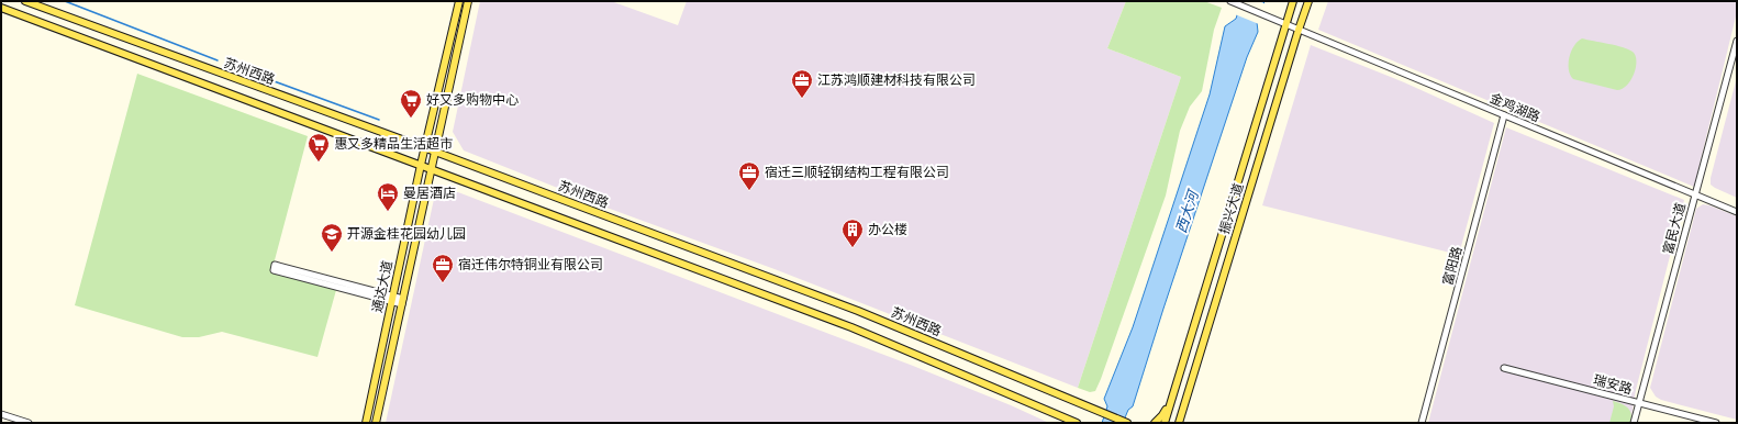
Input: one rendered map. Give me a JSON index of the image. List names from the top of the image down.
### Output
{
  "streets": {
    "main road": ["苏州西路", "振兴大道", "通达大道"],
    "street": [
      "金鸡湖路",
      "富民大道",
      "富阳路",
      "瑞安路"
    ]
  },
  "crossings": [
    ["苏州西路", "通达大道"],
    ["金鸡湖路", "振兴大道"],
    ["金鸡湖路", "富民大道"],
    ["金鸡湖路", "富阳路"],
    ["富民大道", "瑞安路"]
  ],
  "water": ["西大河"],
  "places": {
    "office": ["江苏鸿顺建材科技有限公司", "宿迁三顺轻钢结构工程有限公司", "宿迁伟尔特铜业有限公司"],
    "supermarket": ["好又多购物中心", "惠又多精品生活超市"],
    "hotel": ["曼居酒店"],
    "building": ["办公楼"],
    "school or university": ["开源金桂花园幼儿园"]
  }
}
